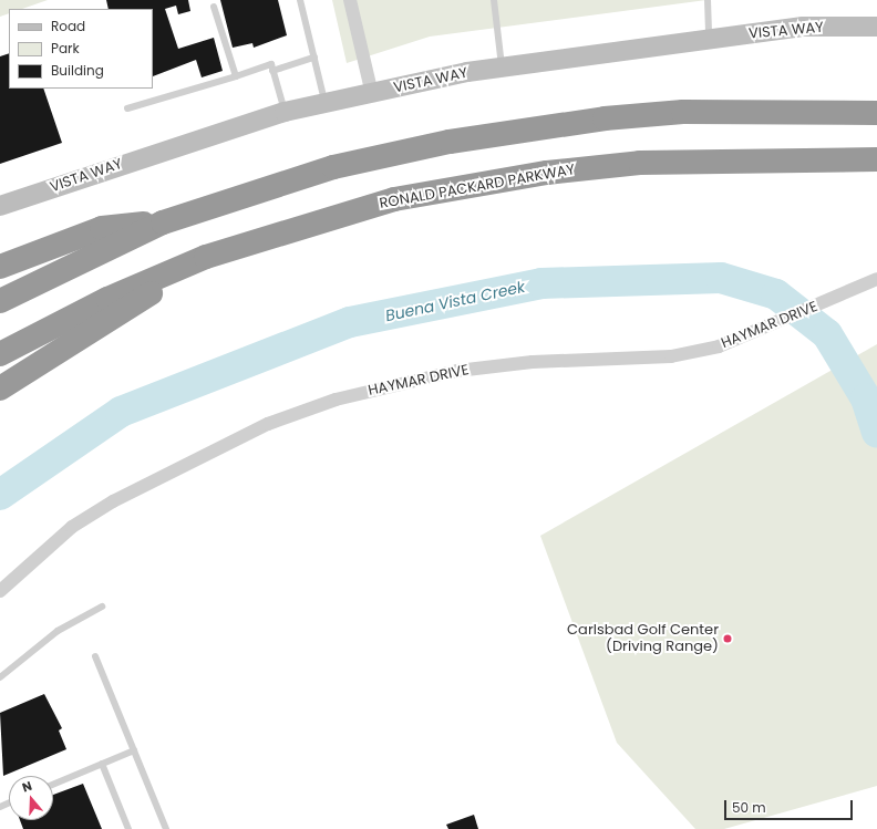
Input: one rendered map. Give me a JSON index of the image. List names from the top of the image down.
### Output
{
  "streets": {
    "highway": ["RONALD PACKARD PARKWAY"],
    "main road": ["VISTA WAY"],
    "street": ["HAYMAR DRIVE"]
  },
  "water": ["Buena Vista Creek"],
  "places": ["Carlsbad Golf Center (Driving Range)"],
  "legend": ["Road", "Park", "Building"],
  "scale_bar": "50 m",
  "north": "top"
}
